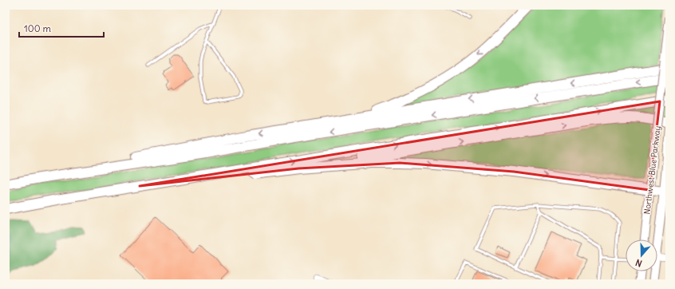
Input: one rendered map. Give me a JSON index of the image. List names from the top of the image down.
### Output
{
  "streets": {
    "street": ["Northwest Blue Parkway"]
  },
  "scale_bar": "100 m",
  "north": "bottom"
}
